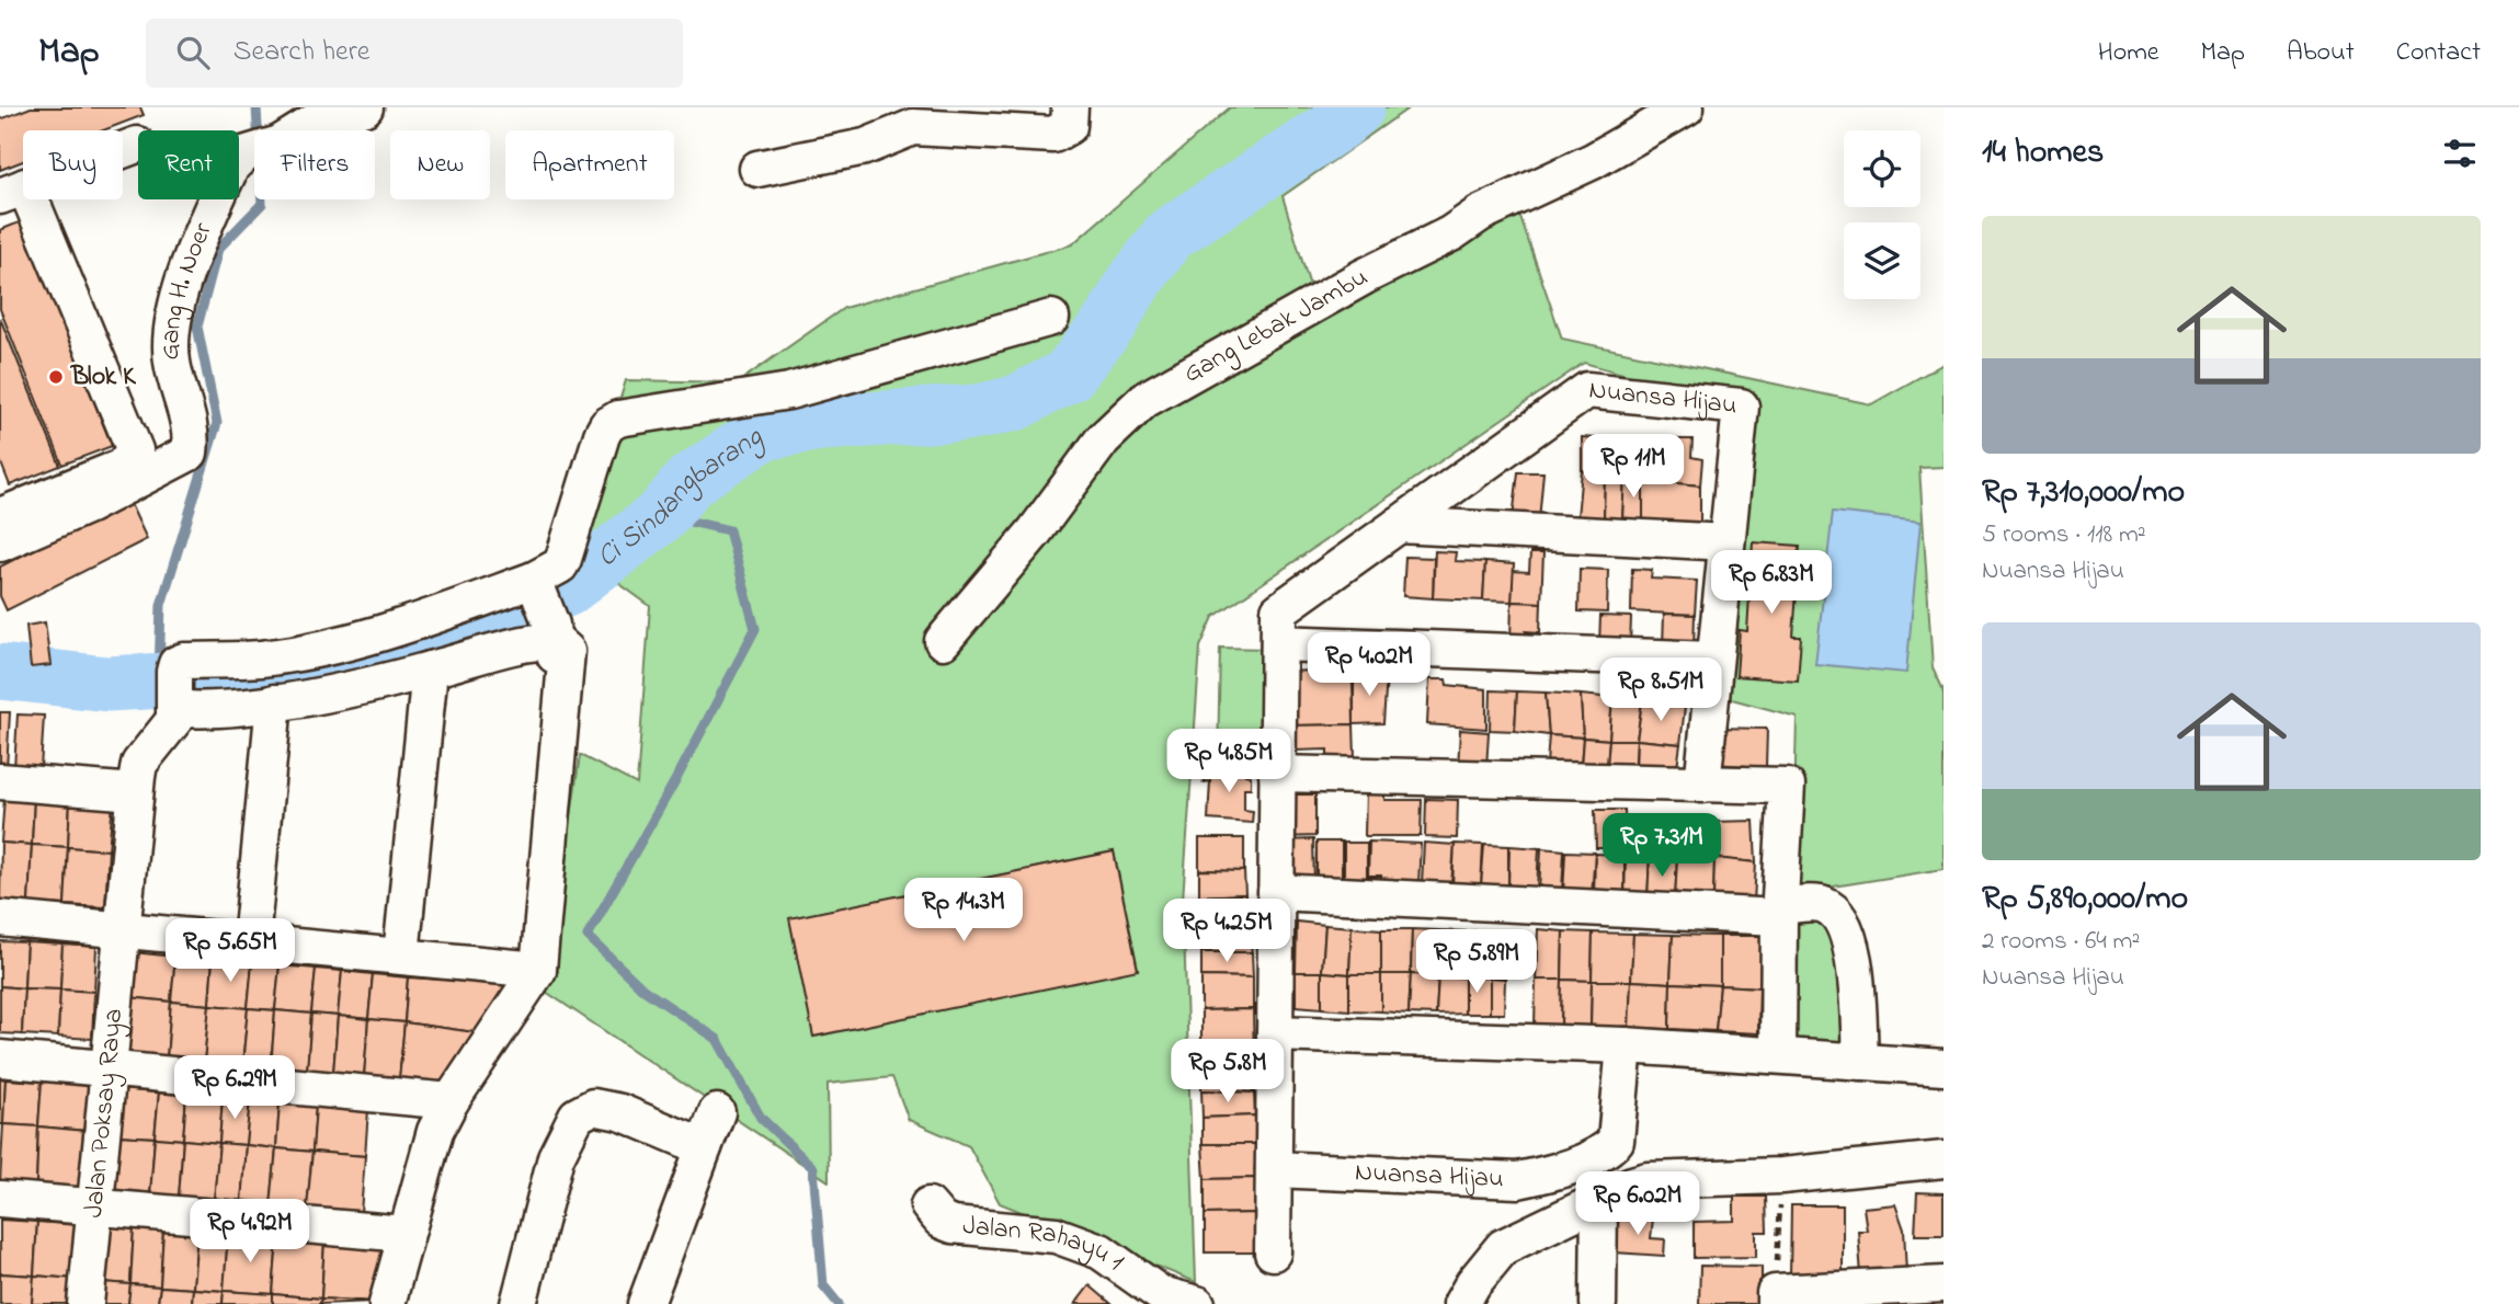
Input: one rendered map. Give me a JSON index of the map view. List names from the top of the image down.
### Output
{
  "streets": {
    "street": [
      "Gang H. Noer",
      "Gang Lebak Jambu",
      "Nuansa Hijau",
      "Jalan Poksay Raya",
      "Jalan Rahayu 1"
    ]
  },
  "water": ["Ci Sindangbarang"],
  "places": ["Blok K"],
  "page": {
    "header": "Map",
    "search": "Search here",
    "nav": [
      "Home",
      "Map",
      "About",
      "Contact"
    ],
    "heading": "14 homes",
    "chip": [
      "Buy",
      "Rent",
      "Filters",
      "New",
      "Apartment"
    ],
    "list": [
      {
        "name": "Rp 7,310,000/mo",
        "note": "5 rooms · 118 m² · Nuansa Hijau"
      },
      {
        "name": "Rp 5,890,000/mo",
        "note": "2 rooms · 64 m² · Nuansa Hijau"
      }
    ],
    "price": [
      "Rp 11M",
      "Rp 6.83M",
      "Rp 4.02M",
      "Rp 8.51M",
      "Rp 4.85M",
      "Rp 7.31M",
      "Rp 14.3M",
      "Rp 4.25M",
      "Rp 5.65M",
      "Rp 5.89M",
      "Rp 5.8M",
      "Rp 6.29M",
      "Rp 6.02M",
      "Rp 4.92M"
    ]
  }
}
